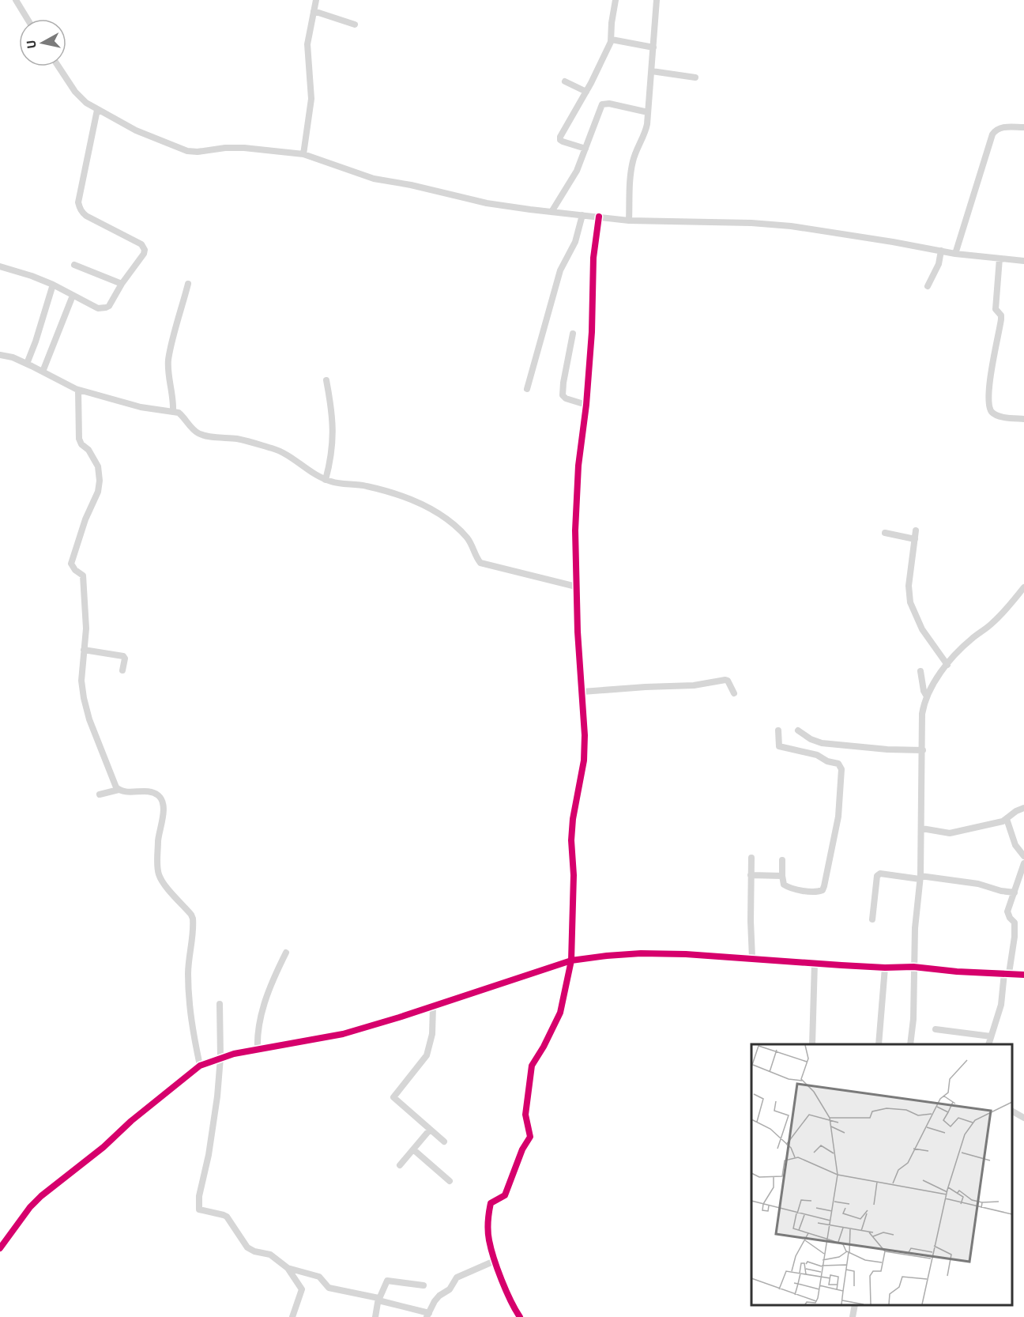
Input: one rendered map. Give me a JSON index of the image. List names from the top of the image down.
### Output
{
  "north": "left"
}
